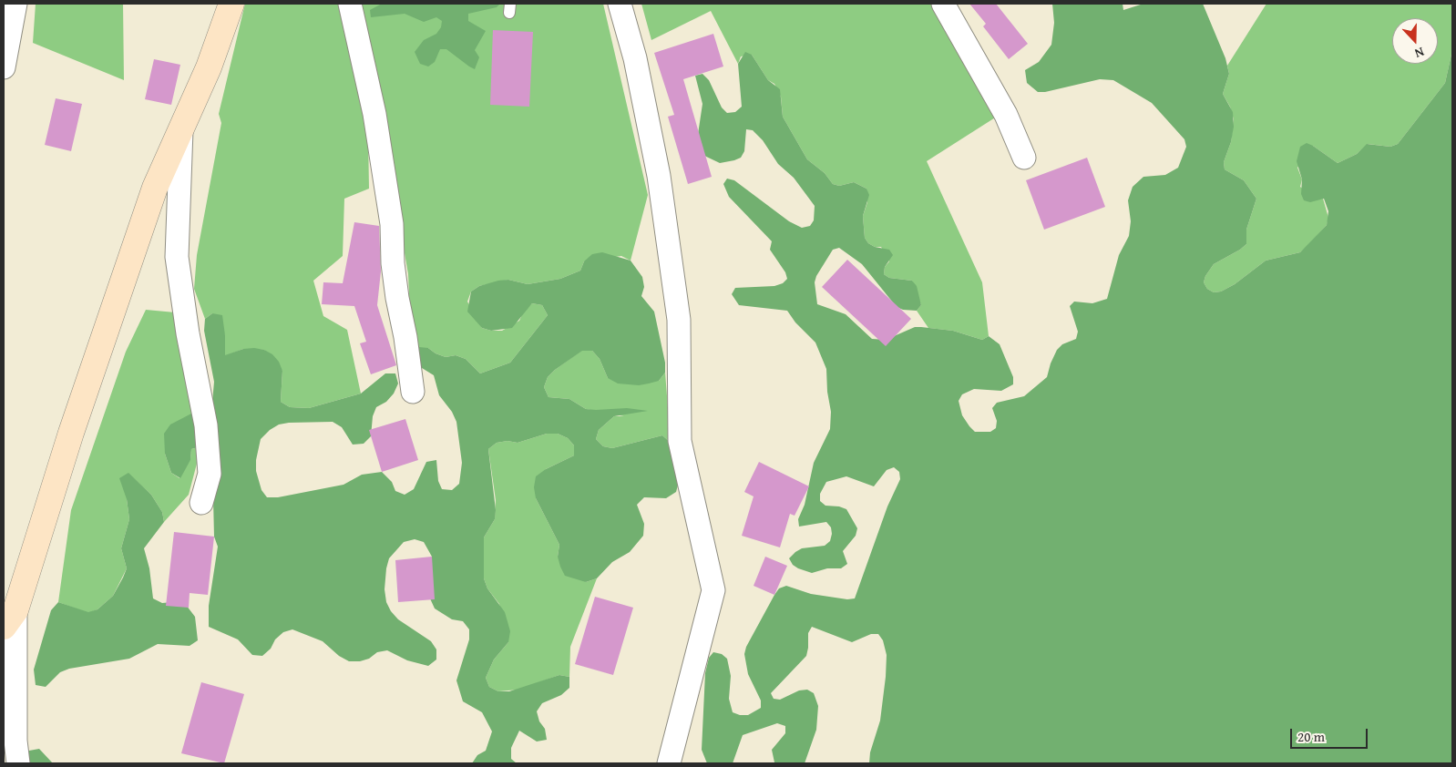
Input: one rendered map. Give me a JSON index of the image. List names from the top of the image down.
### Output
{
  "scale_bar": "20 m",
  "north": "bottom"
}
